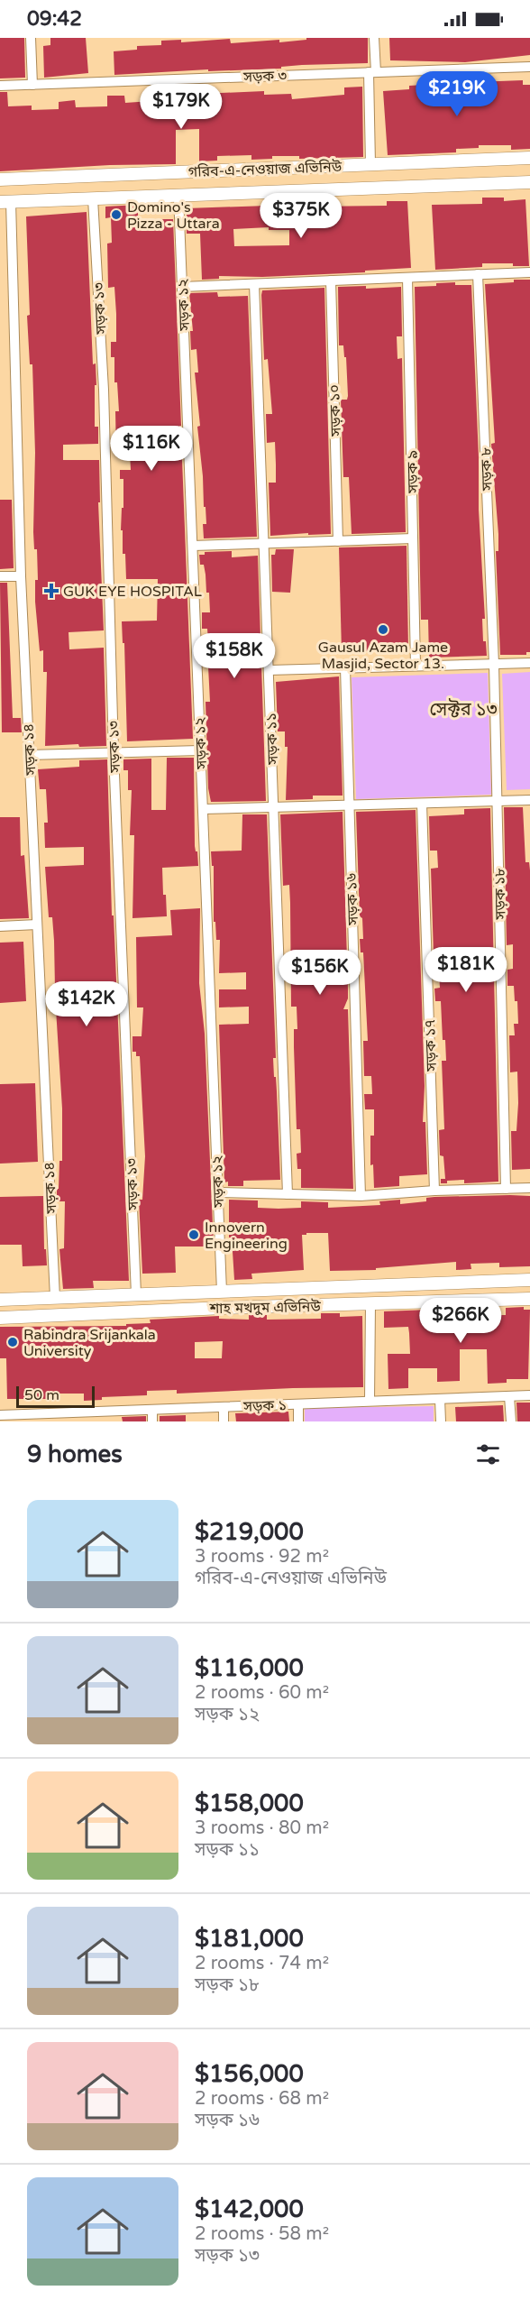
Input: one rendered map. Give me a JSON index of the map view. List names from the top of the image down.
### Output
{
  "streets": {
    "street": [
      "সড়ক ৩",
      "গরিব-এ-নেওয়াজ এভিনিউ",
      "সড়ক ১২",
      "সড়ক ১৩",
      "সড়ক ১০",
      "সড়ক ৮",
      "সড়ক ৯",
      "সড়ক ১১",
      "সড়ক ১৪",
      "সড়ক ১৮",
      "সড়ক ১৬",
      "সড়ক ১৭",
      "শাহ মখদুম এভিনিউ",
      "সড়ক ১"
    ]
  },
  "crossings": [
    ["গরিব-এ-নেওয়াজ এভিনিউ", "সড়ক ১২"],
    ["গরিব-এ-নেওয়াজ এভিনিউ", "সড়ক ১৩"],
    ["গরিব-এ-নেওয়াজ এভিনিউ", "সড়ক ১৪"],
    ["সড়ক ১২", "শাহ মখদুম এভিনিউ"],
    ["সড়ক ১৩", "শাহ মখদুম এভিনিউ"],
    ["সড়ক ৮", "সড়ক ১৮"],
    ["সড়ক ১৪", "শাহ মখদুম এভিনিউ"]
  ],
  "districts": ["সেক্টর ১৩"],
  "places": {
    "other": [
      "Domino's Pizza - Uttara",
      "Gausul Azam Jame Masjid, Sector 13.",
      "Innovern Engineering",
      "Rabindra Srijankala University"
    ],
    "health": ["GUK EYE HOSPITAL"]
  },
  "scale_bar": "50 m",
  "page": {
    "status": "09:42",
    "price": [
      "$219K",
      "$179K",
      "$375K",
      "$116K",
      "$158K",
      "$181K",
      "$156K",
      "$142K",
      "$266K"
    ],
    "scale": "50 m",
    "heading": "9 homes",
    "list": [
      {
        "name": "$219,000",
        "note": "3 rooms · 92 m² · গরিব-এ-নেওয়াজ এভিনিউ"
      },
      {
        "name": "$116,000",
        "note": "2 rooms · 60 m² · সড়ক ১২"
      },
      {
        "name": "$158,000",
        "note": "3 rooms · 80 m² · সড়ক ১১"
      },
      {
        "name": "$181,000",
        "note": "2 rooms · 74 m² · সড়ক ১৮"
      },
      {
        "name": "$156,000",
        "note": "2 rooms · 68 m² · সড়ক ১৬"
      },
      {
        "name": "$142,000",
        "note": "2 rooms · 58 m² · সড়ক ১৩"
      }
    ]
  }
}
